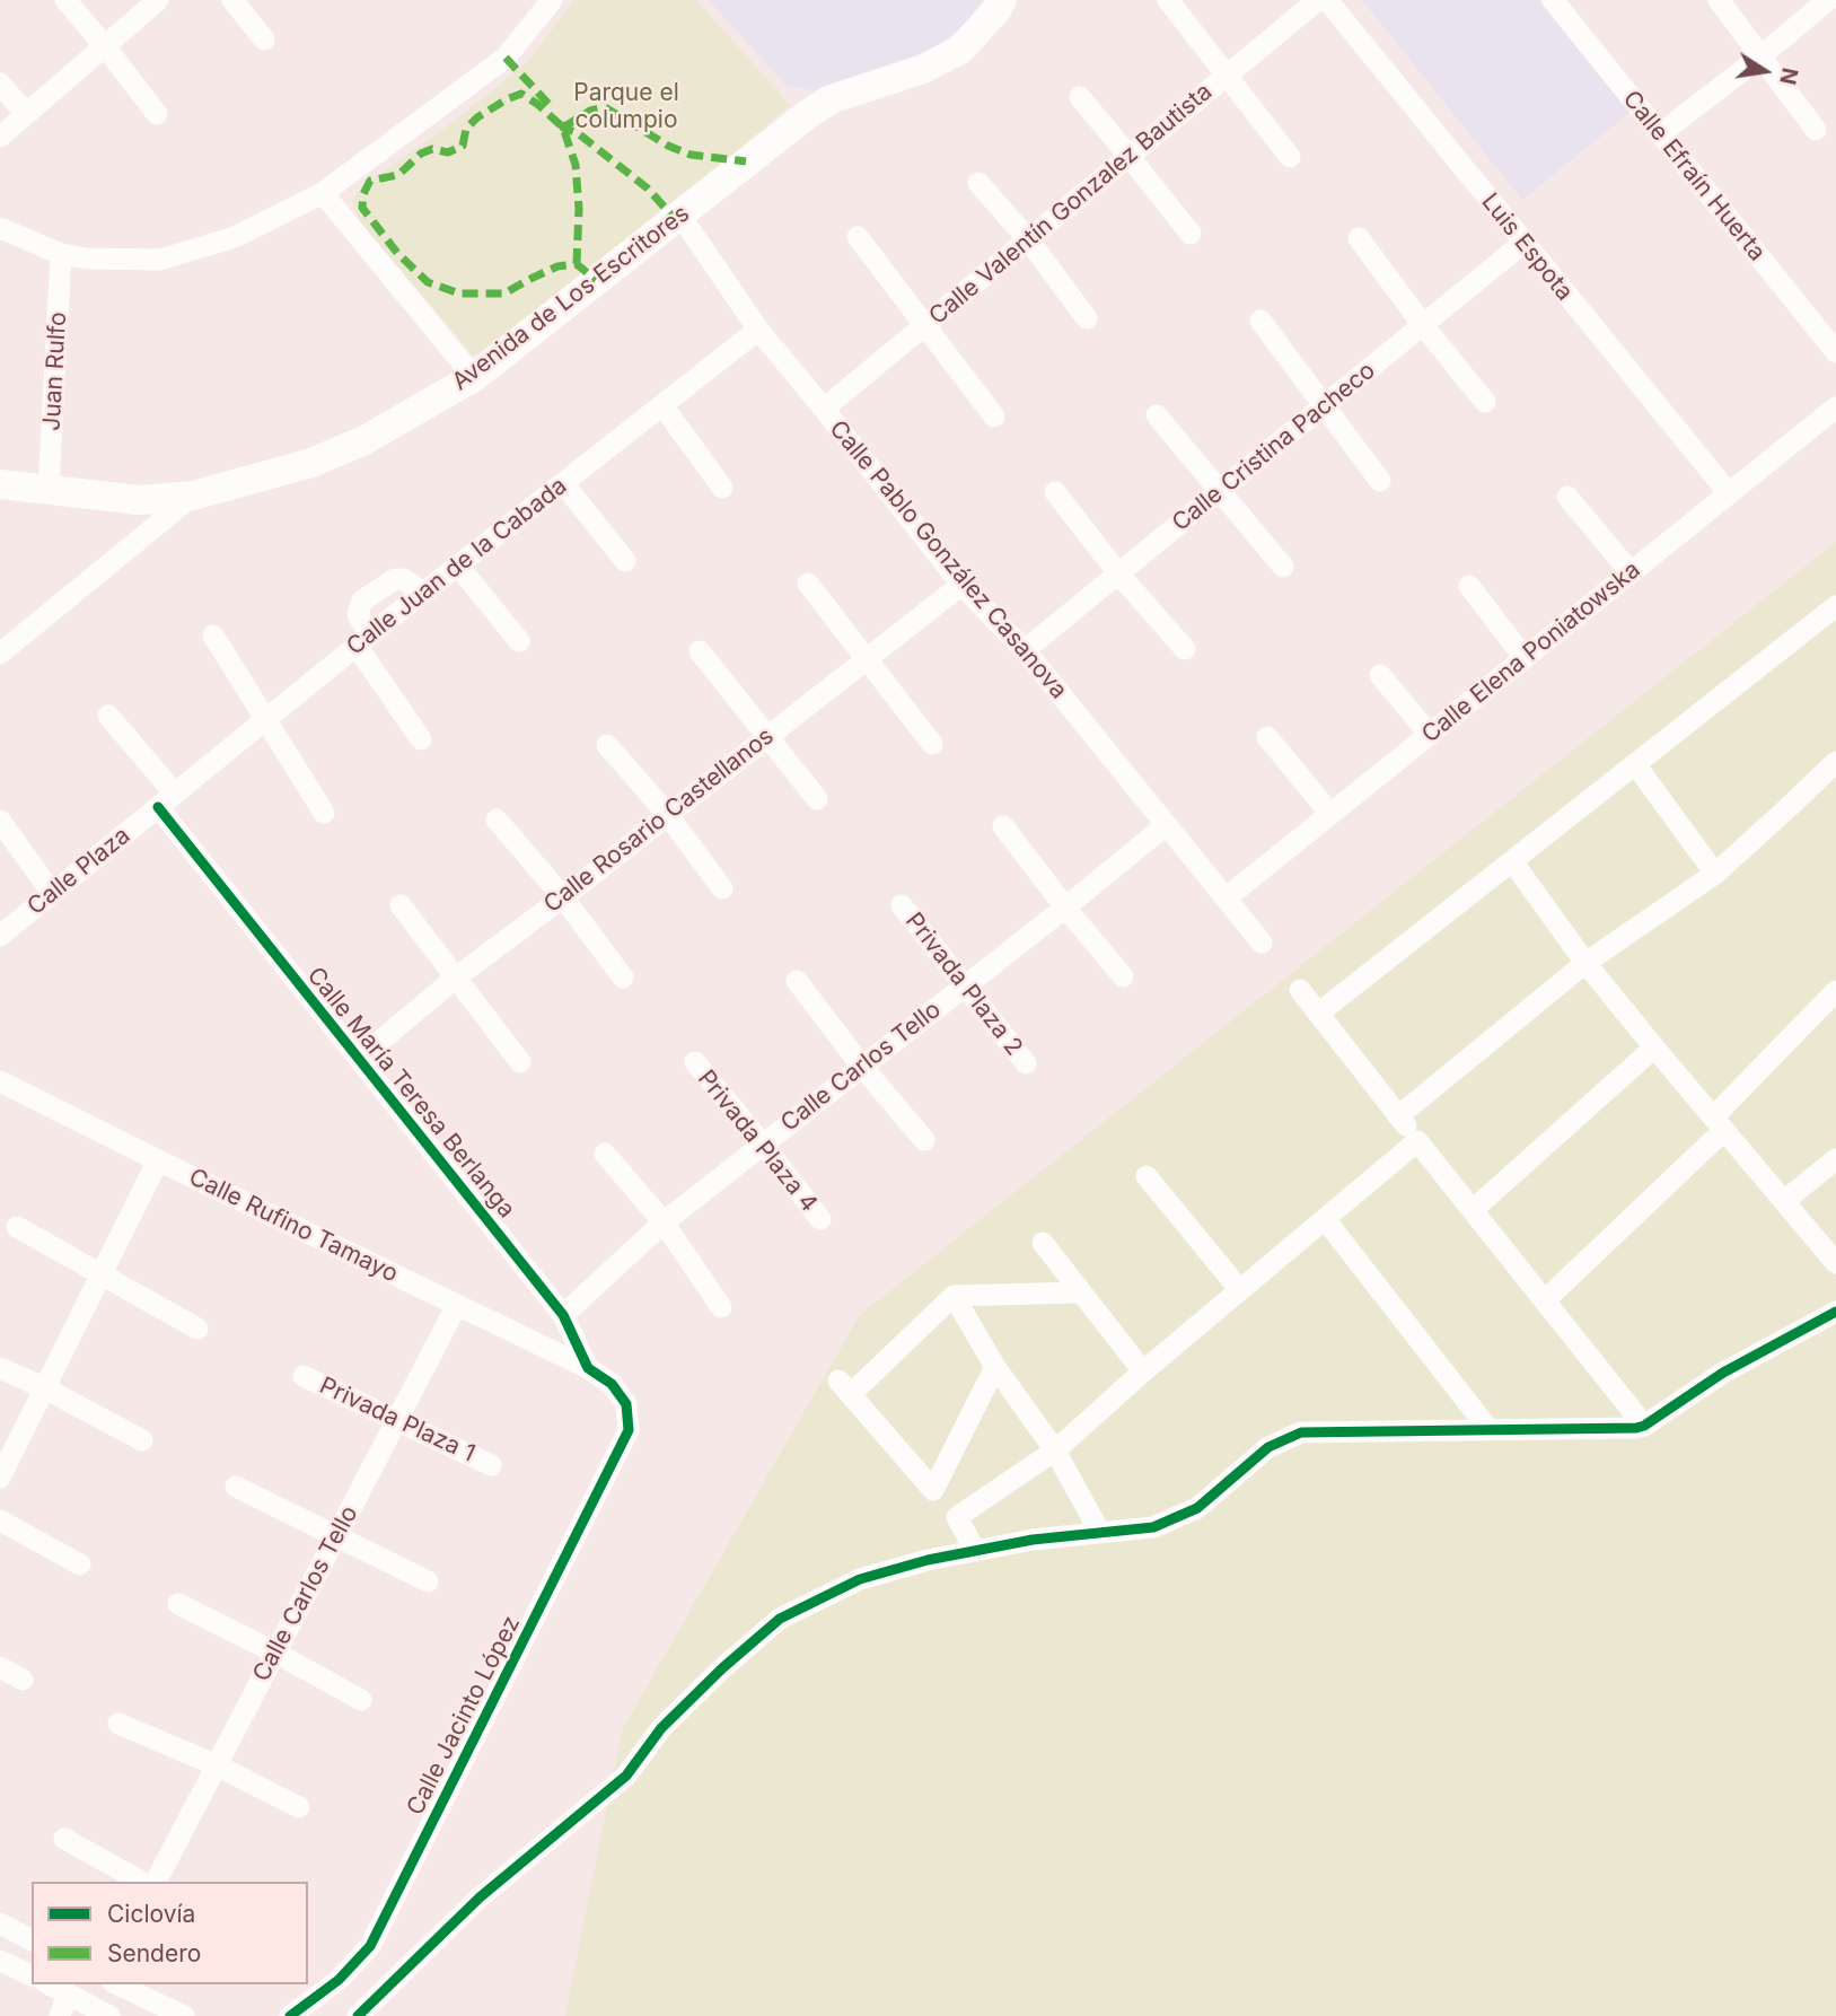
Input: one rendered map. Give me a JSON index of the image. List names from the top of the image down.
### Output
{
  "streets": {
    "main road": ["Avenida de Los Escritores"],
    "street": [
      "Calle Efraín Huerta",
      "Calle Valentín Gonzalez Bautista",
      "Luis Espota",
      "Juan Rulfo",
      "Calle Cristina Pacheco",
      "Calle Pablo González Casanova",
      "Calle Juan de la Cabada",
      "Calle Elena Poniatowska",
      "Calle Rosario Castellanos",
      "Calle Plaza",
      "Privada Plaza 2",
      "Calle Carlos Tello",
      "Calle María Teresa Berlanga",
      "Privada Plaza 4",
      "Calle Rufino Tamayo",
      "Privada Plaza 1",
      "Calle Jacinto López"
    ]
  },
  "crossings": [
    ["Calle Valentín Gonzalez Bautista", "Calle Pablo González Casanova"],
    ["Luis Espota", "Calle Cristina Pacheco"],
    ["Luis Espota", "Calle Elena Poniatowska"],
    ["Avenida de Los Escritores", "Juan Rulfo"],
    ["Avenida de Los Escritores", "Calle Pablo González Casanova"],
    ["Calle Cristina Pacheco", "Calle Pablo González Casanova"],
    ["Calle Pablo González Casanova", "Calle Juan de la Cabada"],
    ["Calle Pablo González Casanova", "Calle Elena Poniatowska"],
    ["Calle Pablo González Casanova", "Calle Rosario Castellanos"],
    ["Calle Pablo González Casanova", "Calle Carlos Tello"],
    ["Calle Juan de la Cabada", "Calle Plaza"],
    ["Calle Juan de la Cabada", "Calle María Teresa Berlanga"],
    ["Calle Rosario Castellanos", "Calle María Teresa Berlanga"],
    ["Calle Plaza", "Calle María Teresa Berlanga"],
    ["Privada Plaza 2", "Calle Carlos Tello"],
    ["Calle Carlos Tello", "Calle María Teresa Berlanga"],
    ["Calle Carlos Tello", "Privada Plaza 4"],
    ["Calle Carlos Tello", "Calle Rufino Tamayo"],
    ["Calle Carlos Tello", "Privada Plaza 1"],
    ["Calle María Teresa Berlanga", "Calle Rufino Tamayo"],
    ["Calle María Teresa Berlanga", "Calle Jacinto López"]
  ],
  "parks": ["Parque el columpio"],
  "legend": ["Ciclovía", "Sendero"],
  "north": "right"
}
